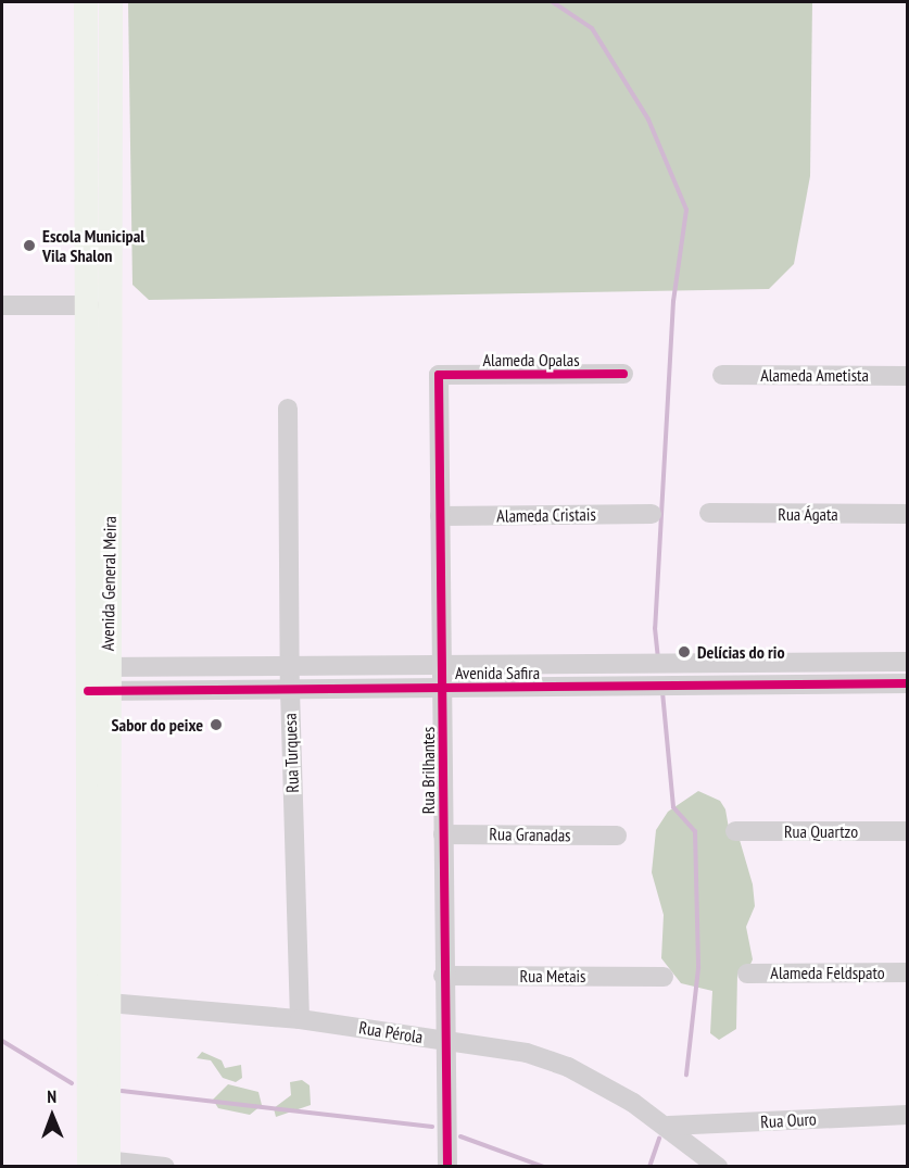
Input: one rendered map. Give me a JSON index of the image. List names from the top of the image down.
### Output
{
  "streets": {
    "main road": ["Avenida General Meira"],
    "street": [
      "Alameda Opalas",
      "Alameda Ametista",
      "Rua Ágata",
      "Alameda Cristais",
      "Avenida Safira",
      "Rua Turquesa",
      "Rua Brilhantes",
      "Rua Quartzo",
      "Rua Granadas",
      "Alameda Feldspato",
      "Rua Metais",
      "Rua Pérola",
      "Rua Ouro"
    ]
  },
  "crossings": [
    ["Alameda Opalas", "Rua Brilhantes"],
    ["Alameda Cristais", "Rua Brilhantes"],
    ["Avenida General Meira", "Avenida Safira"],
    ["Avenida General Meira", "Rua Pérola"],
    ["Avenida Safira", "Rua Turquesa"],
    ["Avenida Safira", "Rua Brilhantes"],
    ["Rua Turquesa", "Rua Pérola"],
    ["Rua Brilhantes", "Rua Granadas"],
    ["Rua Brilhantes", "Rua Metais"],
    ["Rua Brilhantes", "Rua Pérola"],
    ["Rua Pérola", "Rua Ouro"]
  ],
  "places": ["Escola Municipal Vila Shalon", "Delícias do rio", "Sabor do peixe"],
  "north": "top"
}
